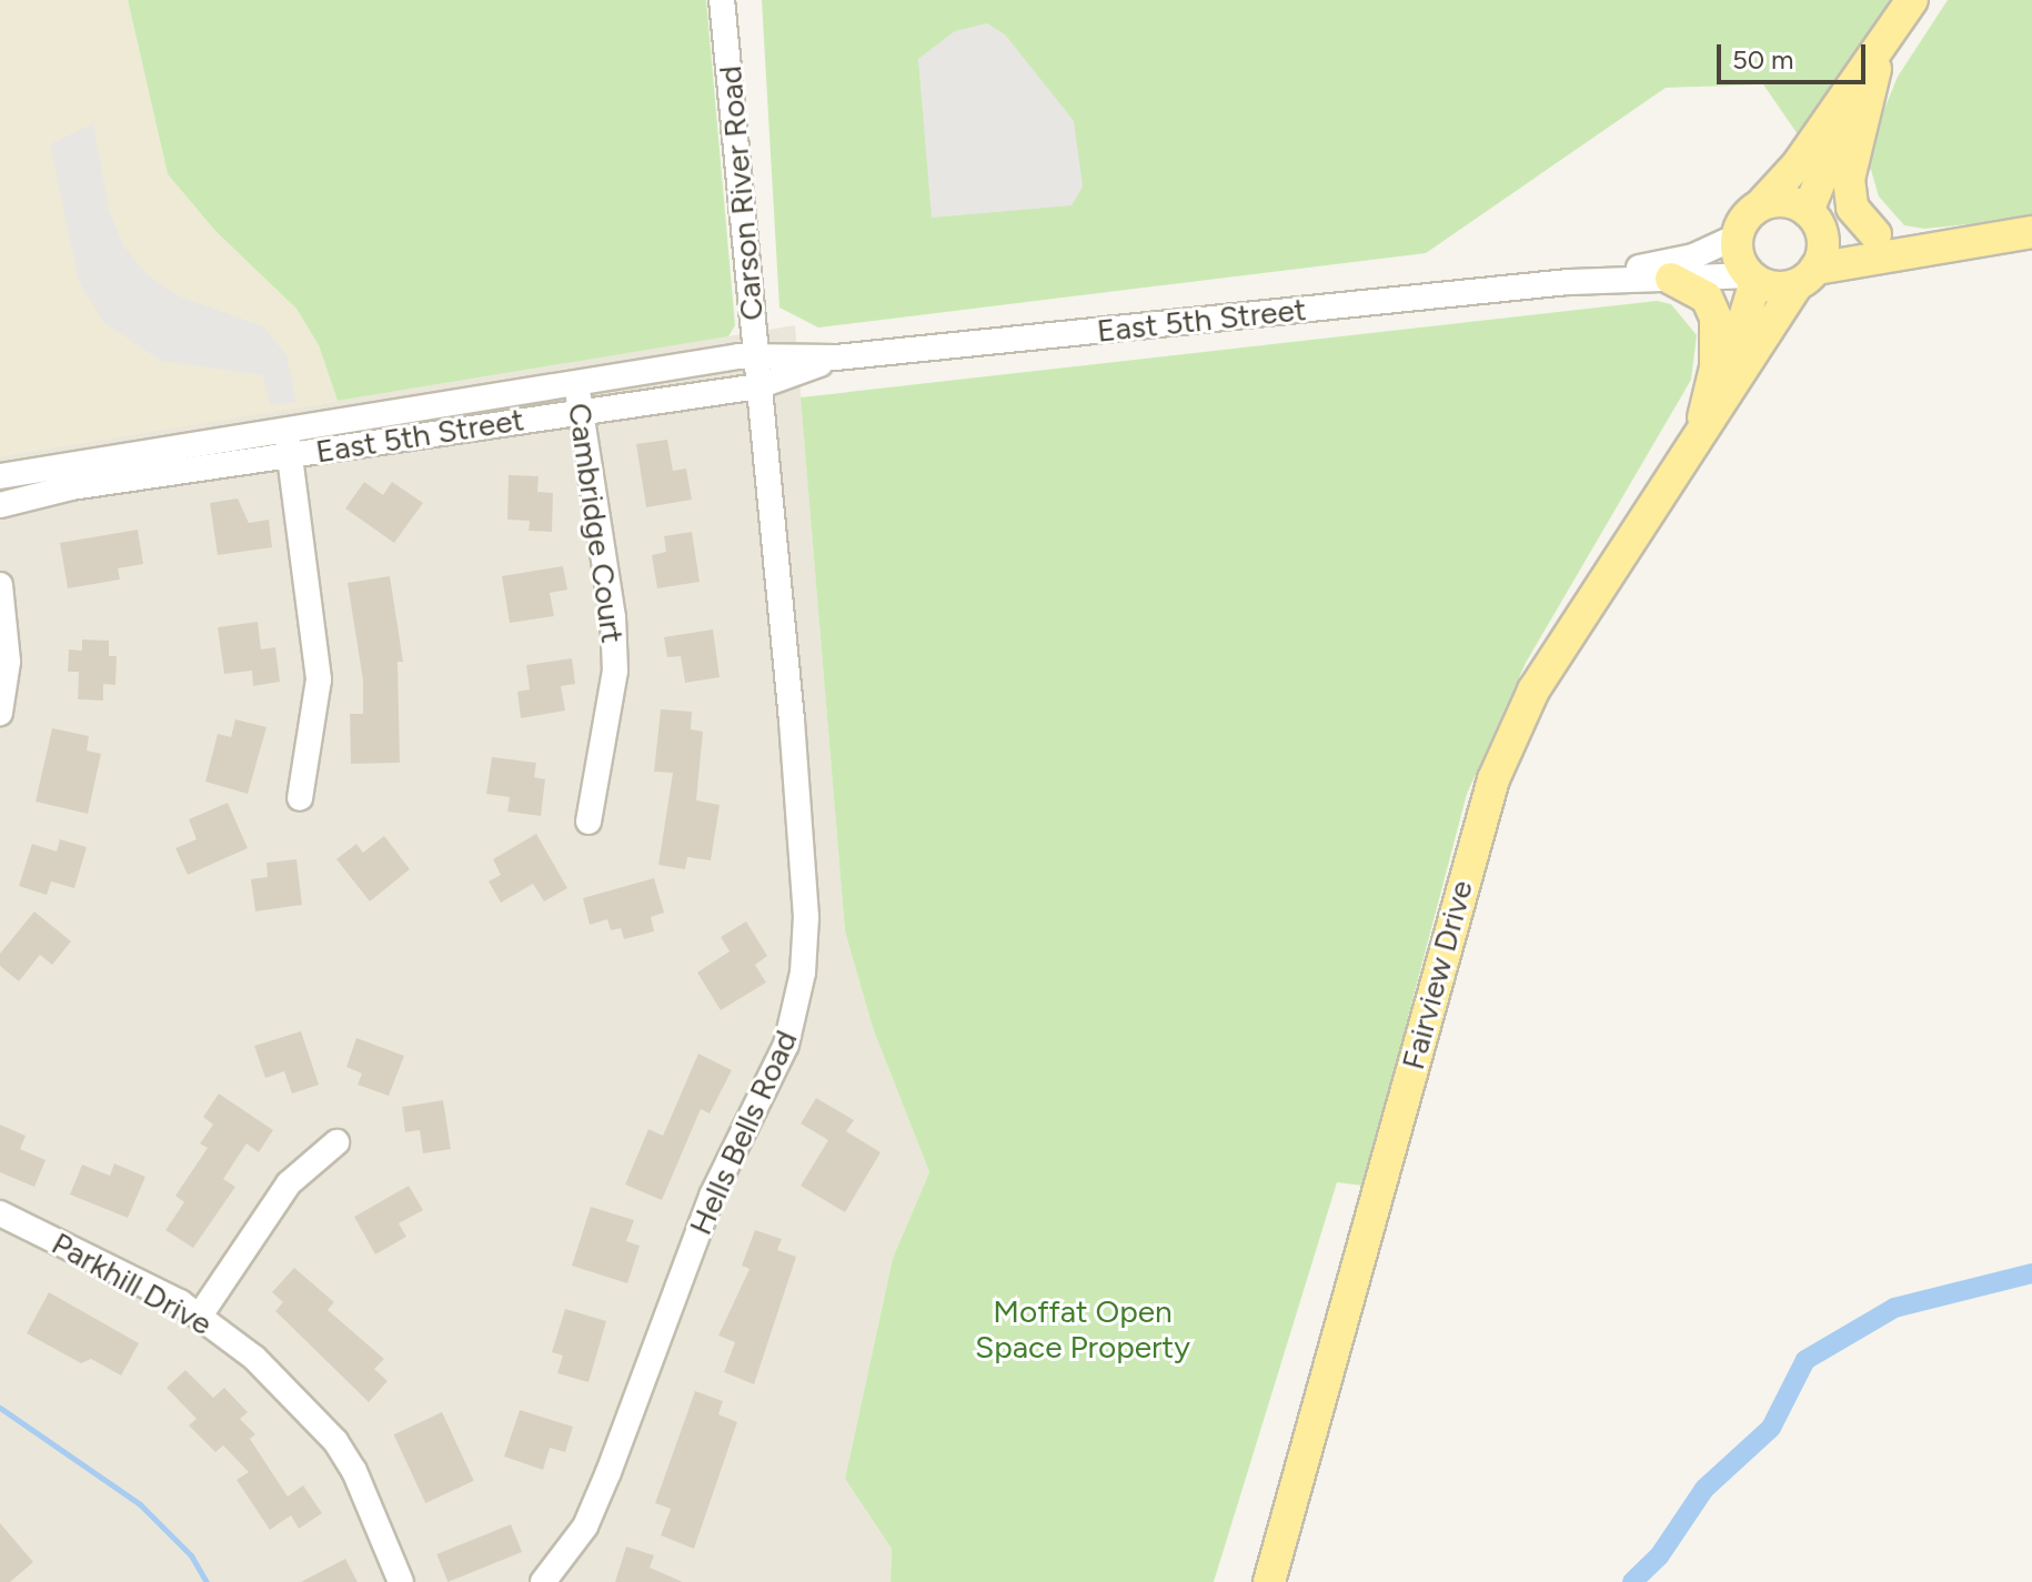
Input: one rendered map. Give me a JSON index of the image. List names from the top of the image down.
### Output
{
  "streets": {
    "main road": ["Fairview Drive"],
    "street": [
      "Carson River Road",
      "East 5th Street",
      "Cambridge Court",
      "Hells Bells Road",
      "Parkhill Drive"
    ]
  },
  "crossings": [
    ["Carson River Road", "East 5th Street"],
    ["Carson River Road", "Hells Bells Road"],
    ["East 5th Street", "Cambridge Court"],
    ["East 5th Street", "Fairview Drive"],
    ["East 5th Street", "Hells Bells Road"]
  ],
  "parks": ["Moffat Open Space Property"],
  "scale_bar": "50 m"
}
